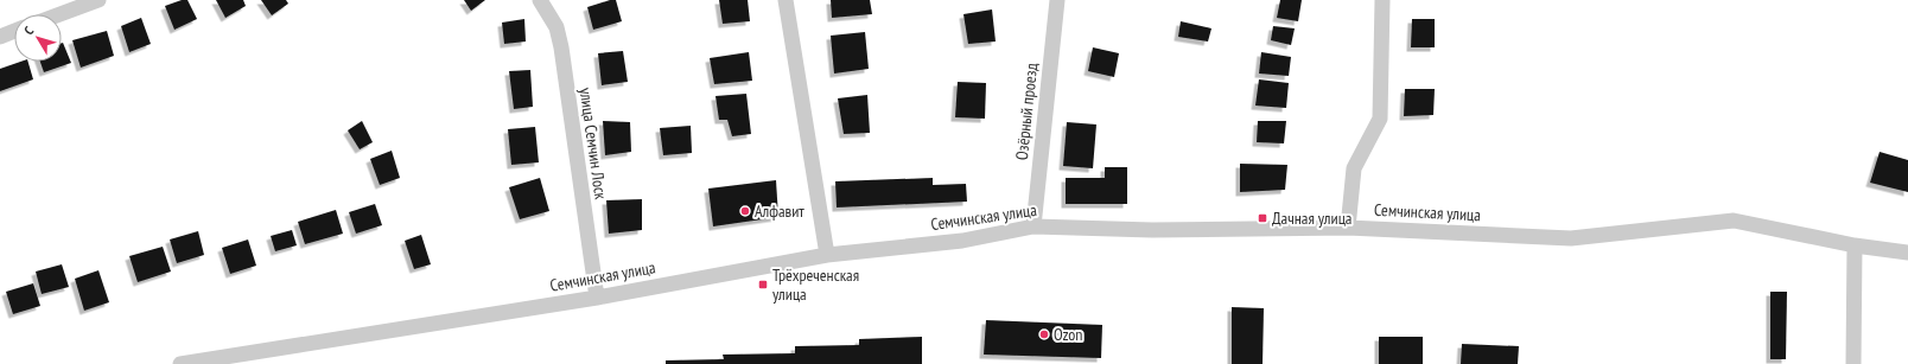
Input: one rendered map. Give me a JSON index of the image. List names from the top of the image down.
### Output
{
  "streets": {
    "street": ["Озёрный проезд", "улица Семчин Лоск", "Семчинская улица"]
  },
  "crossings": [
    ["Озёрный проезд", "Семчинская улица"],
    ["улица Семчин Лоск", "Семчинская улица"]
  ],
  "places": {
    "other": ["Алфавит", "Ozon"],
    "transit": ["Дачная улица", "Трёхреченская улица"]
  },
  "north": "top left"
}
